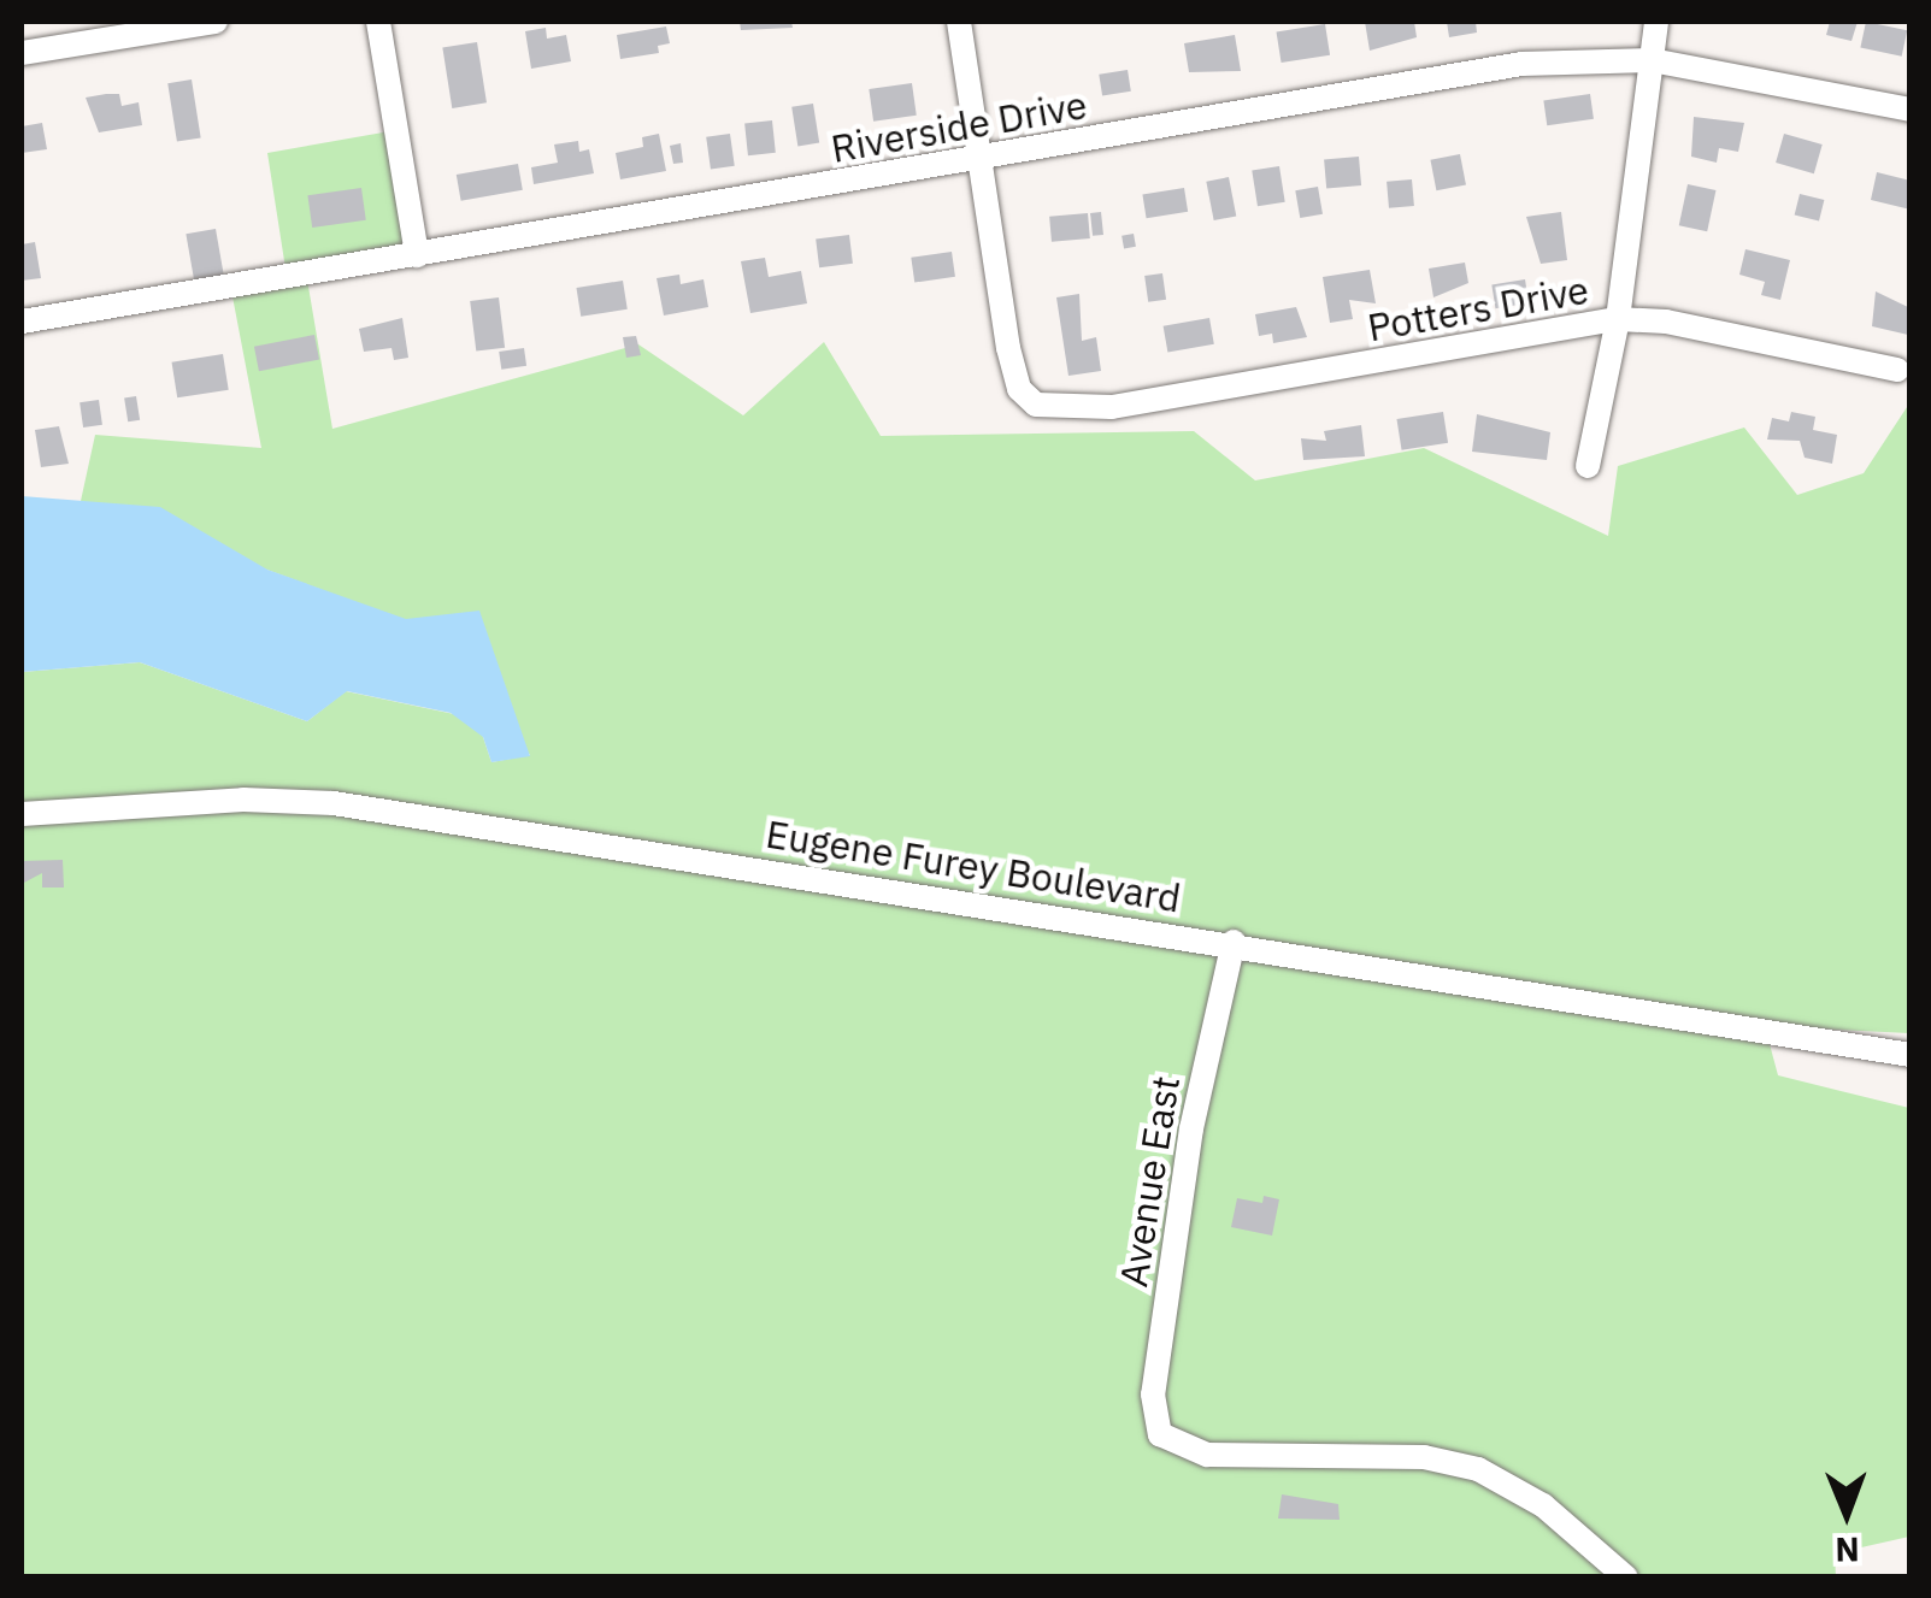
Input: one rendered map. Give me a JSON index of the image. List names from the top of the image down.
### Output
{
  "streets": {
    "street": [
      "Riverside Drive",
      "Potters Drive",
      "Eugene Furey Boulevard",
      "Avenue East"
    ]
  },
  "crossings": [
    ["Riverside Drive", "Potters Drive"],
    ["Eugene Furey Boulevard", "Avenue East"]
  ],
  "north": "bottom"
}
